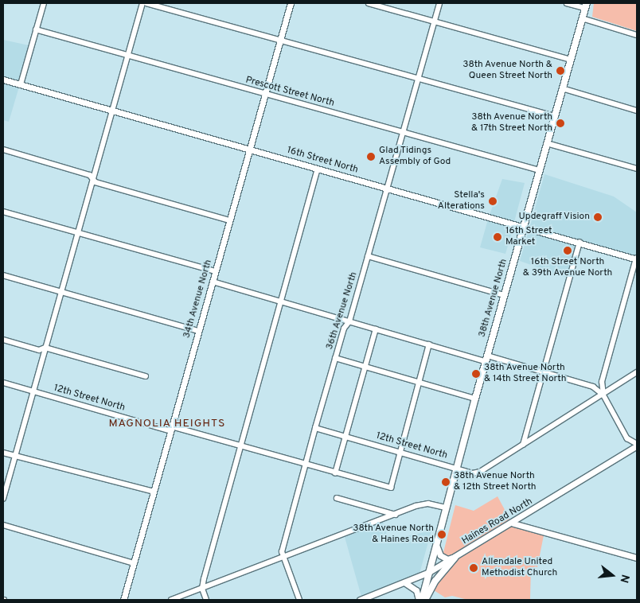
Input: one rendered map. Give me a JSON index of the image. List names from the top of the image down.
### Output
{
  "streets": {
    "main road": ["38th Avenue North"],
    "street": [
      "Prescott Street North",
      "16th Street North",
      "34th Avenue North",
      "36th Avenue North",
      "12th Street North",
      "Haines Road North"
    ]
  },
  "crossings": [
    ["Prescott Street North", "38th Avenue North"],
    ["Prescott Street North", "34th Avenue North"],
    ["Prescott Street North", "36th Avenue North"],
    ["16th Street North", "38th Avenue North"],
    ["16th Street North", "34th Avenue North"],
    ["16th Street North", "36th Avenue North"],
    ["38th Avenue North", "12th Street North"],
    ["38th Avenue North", "Haines Road North"],
    ["34th Avenue North", "12th Street North"],
    ["36th Avenue North", "12th Street North"]
  ],
  "districts": ["MAGNOLIA HEIGHTS"],
  "places": [
    "38th Avenue North & Queen Street North",
    "38th Avenue North & 17th Street North",
    "Glad Tidings Assembly of God",
    "Stella's Alterations",
    "Updegraff Vision",
    "16th Street Market",
    "16th Street North & 39th Avenue North",
    "38th Avenue North & 14th Street North",
    "38th Avenue North & 12th Street North",
    "38th Avenue North & Haines Road",
    "Allendale United Methodist Church"
  ],
  "north": "right"
}
